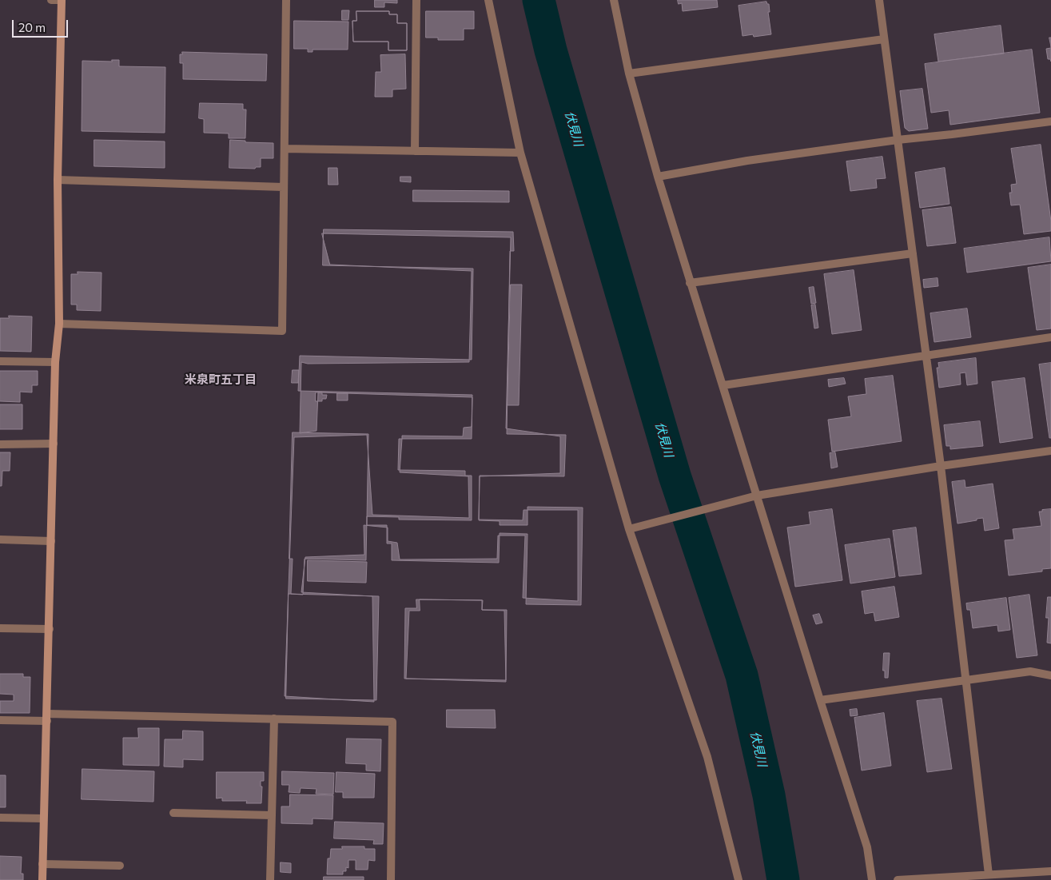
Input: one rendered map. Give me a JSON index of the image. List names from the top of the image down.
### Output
{
  "districts": ["米泉町五丁目"],
  "water": ["伏見川"],
  "scale_bar": "20 m"
}
